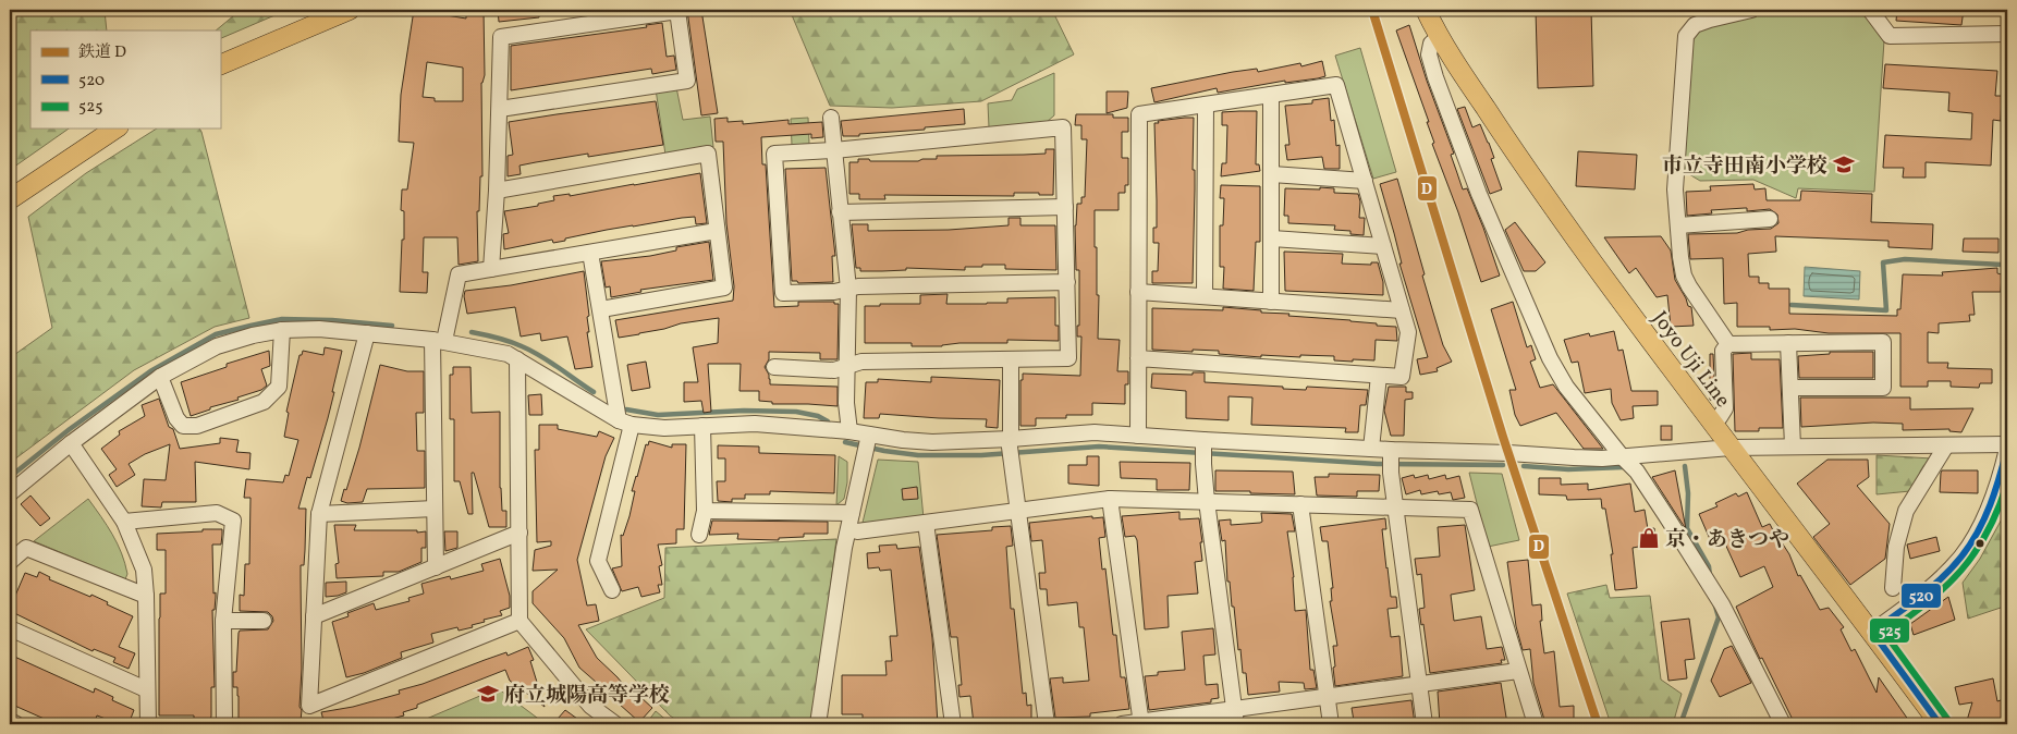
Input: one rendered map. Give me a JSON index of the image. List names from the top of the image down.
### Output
{
  "streets": {
    "main road": ["Joyo Uji Line"]
  },
  "places": {
    "school or university": ["市立寺田南小学校", "府立城陽高等学校"],
    "shop": ["京・あきつや"]
  },
  "lines": ["rail line D", "transit line 520", "transit line 525"],
  "legend": ["鉄道 D", "520", "525"]
}
